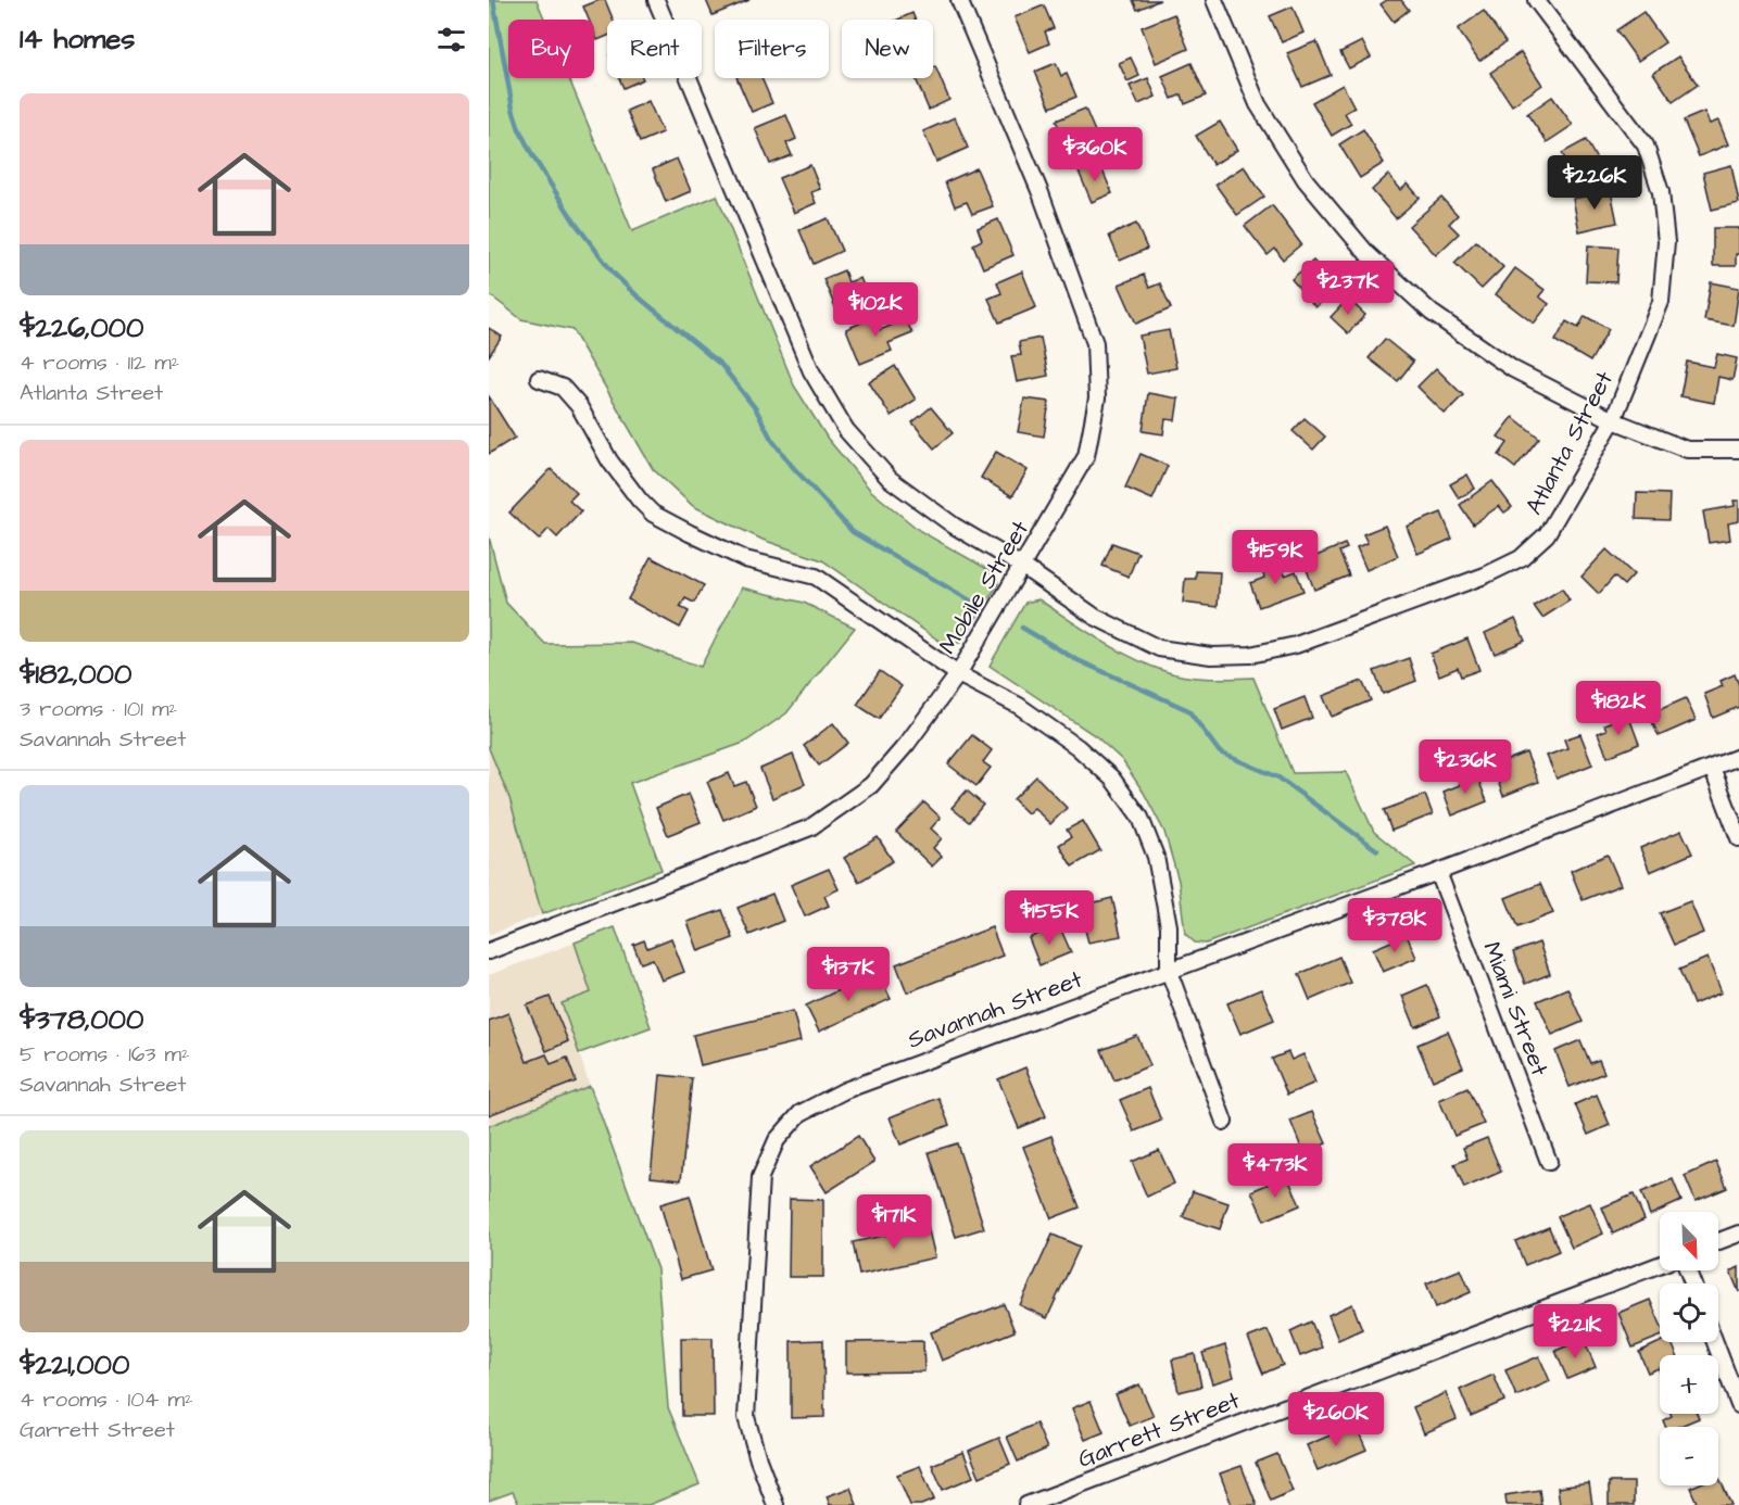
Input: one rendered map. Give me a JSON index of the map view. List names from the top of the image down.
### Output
{
  "streets": {
    "street": [
      "Atlanta Street",
      "Mobile Street",
      "Miami Street",
      "Savannah Street",
      "Garrett Street"
    ]
  },
  "crossings": [
    ["Atlanta Street", "Mobile Street"],
    ["Miami Street", "Savannah Street"]
  ],
  "north": "bottom right",
  "page": {
    "heading": "14 homes",
    "chip": [
      "Buy",
      "Rent",
      "Filters",
      "New"
    ],
    "list": [
      {
        "name": "$226,000",
        "note": "4 rooms · 112 m² · Atlanta Street"
      },
      {
        "name": "$182,000",
        "note": "3 rooms · 101 m² · Savannah Street"
      },
      {
        "name": "$378,000",
        "note": "5 rooms · 163 m² · Savannah Street"
      },
      {
        "name": "$221,000",
        "note": "4 rooms · 104 m² · Garrett Street"
      }
    ],
    "price": [
      "$360K",
      "$226K",
      "$237K",
      "$102K",
      "$159K",
      "$182K",
      "$236K",
      "$155K",
      "$378K",
      "$137K",
      "$473K",
      "$171K",
      "$221K",
      "$260K"
    ],
    "map_buttons": ["+", "−"]
  }
}
